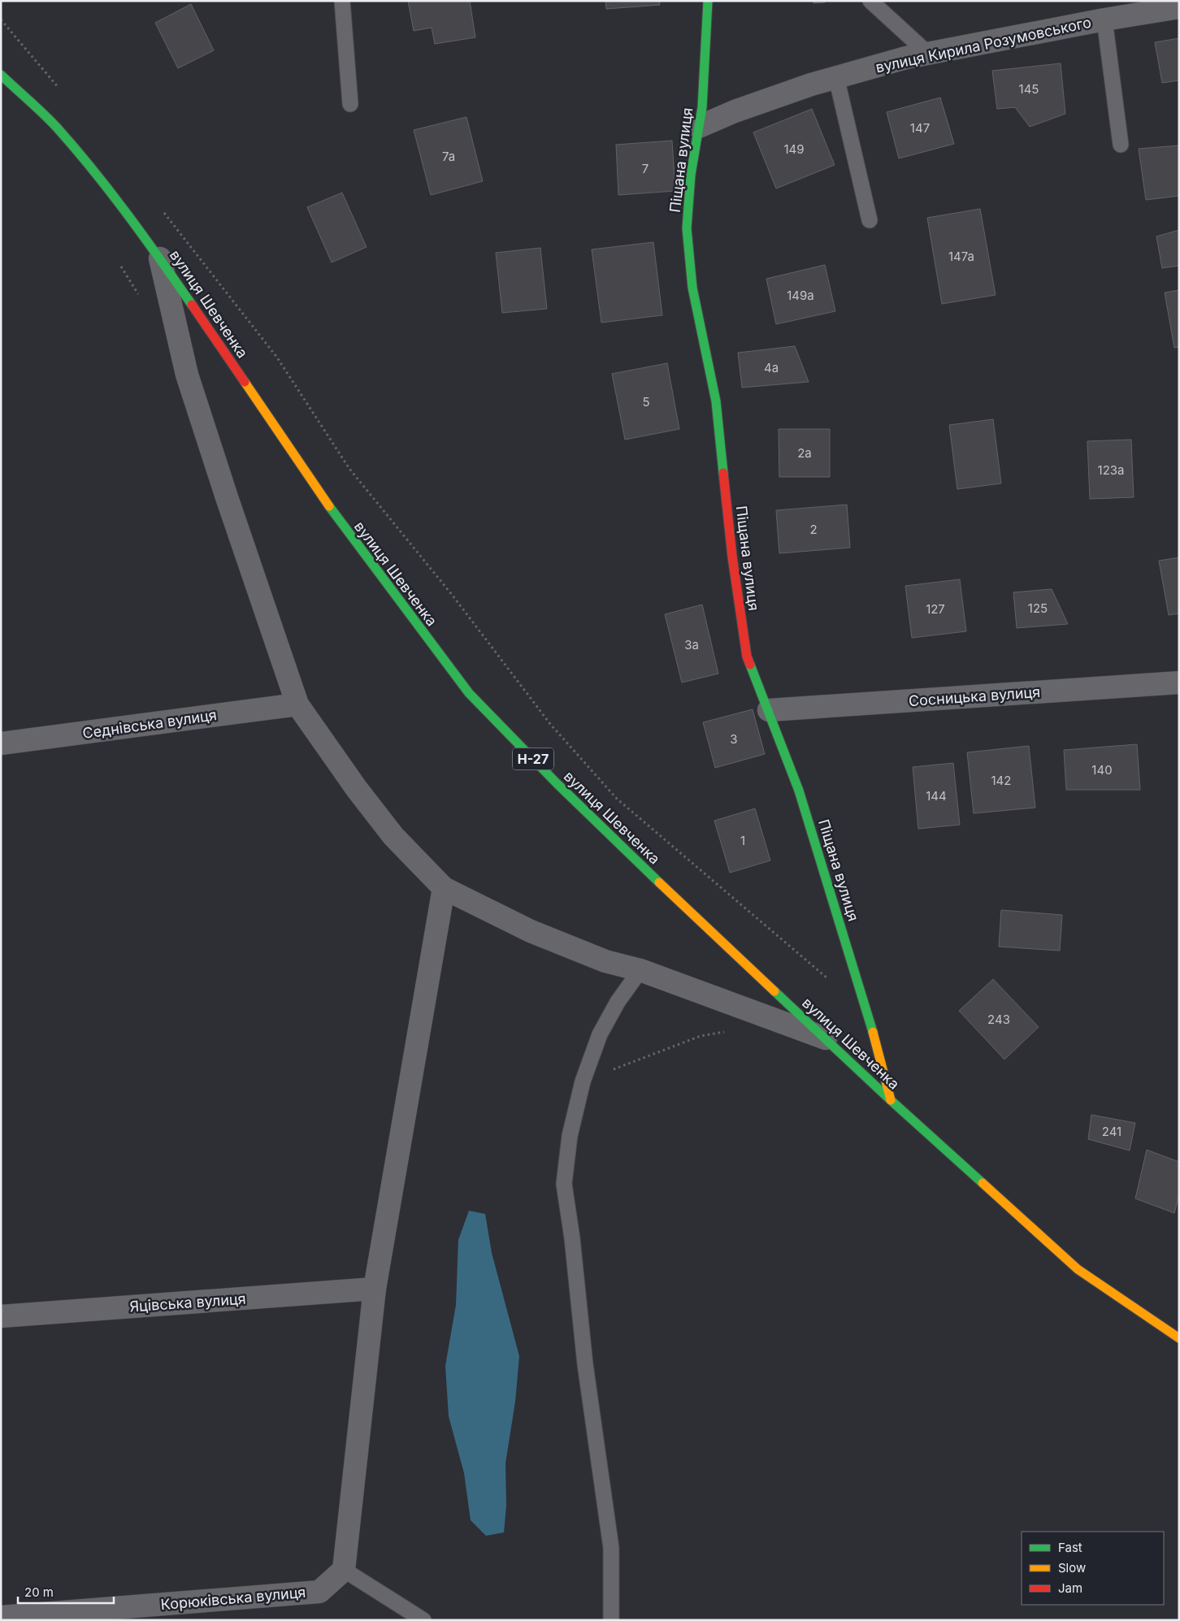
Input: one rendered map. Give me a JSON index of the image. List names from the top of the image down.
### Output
{
  "streets": {
    "main road": ["Піщана вулиця", "вулиця Шевченка", "Н-27"],
    "street": [
      "вулиця Кирила Розумовського",
      "Сосницька вулиця",
      "Седнівська вулиця",
      "Яцівська вулиця",
      "Корюківська вулиця"
    ]
  },
  "crossings": [
    ["вулиця Кирила Розумовського", "Піщана вулиця"],
    ["Піщана вулиця", "вулиця Шевченка"],
    ["Піщана вулиця", "Сосницька вулиця"]
  ],
  "house_numbers": [
    "145",
    "147",
    "149",
    "7а",
    "7",
    "147а",
    "149а",
    "4а",
    "5",
    "2а",
    "123а",
    "2",
    "125",
    "127",
    "3а",
    "3",
    "140",
    "142",
    "144",
    "1",
    "243",
    "241"
  ],
  "legend": ["Fast", "Slow", "Jam"],
  "scale_bar": "20 m"
}
